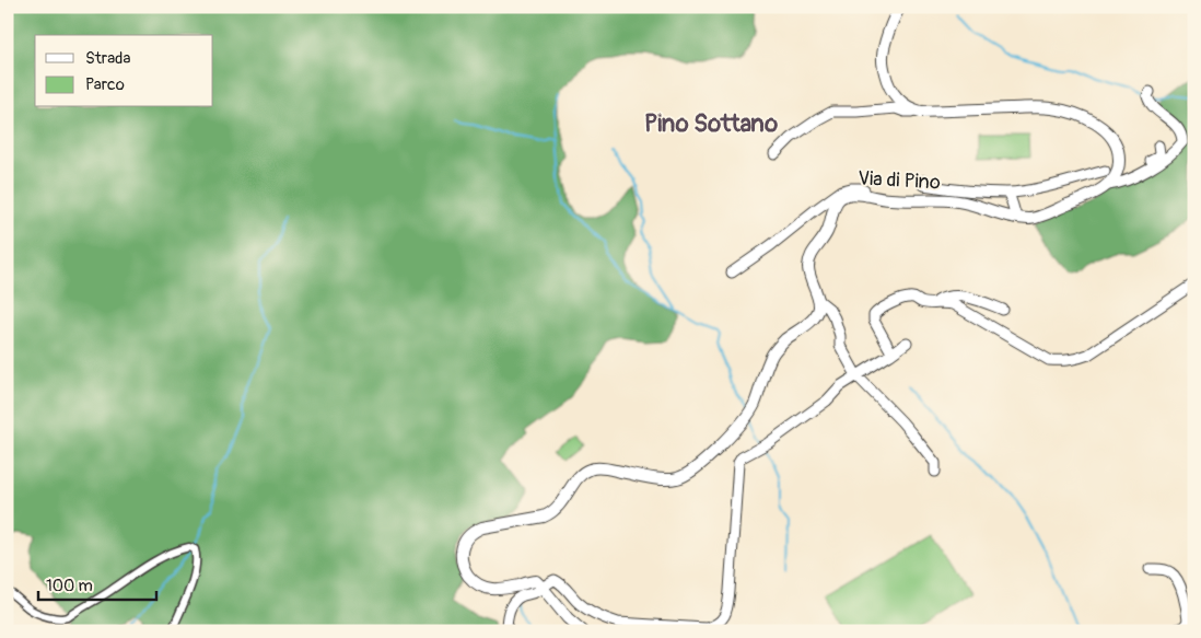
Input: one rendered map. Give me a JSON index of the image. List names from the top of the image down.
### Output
{
  "streets": {
    "street": ["Via di Pino"]
  },
  "districts": ["Pino Sottano"],
  "legend": ["Strada", "Parco"],
  "scale_bar": "100 m"
}
